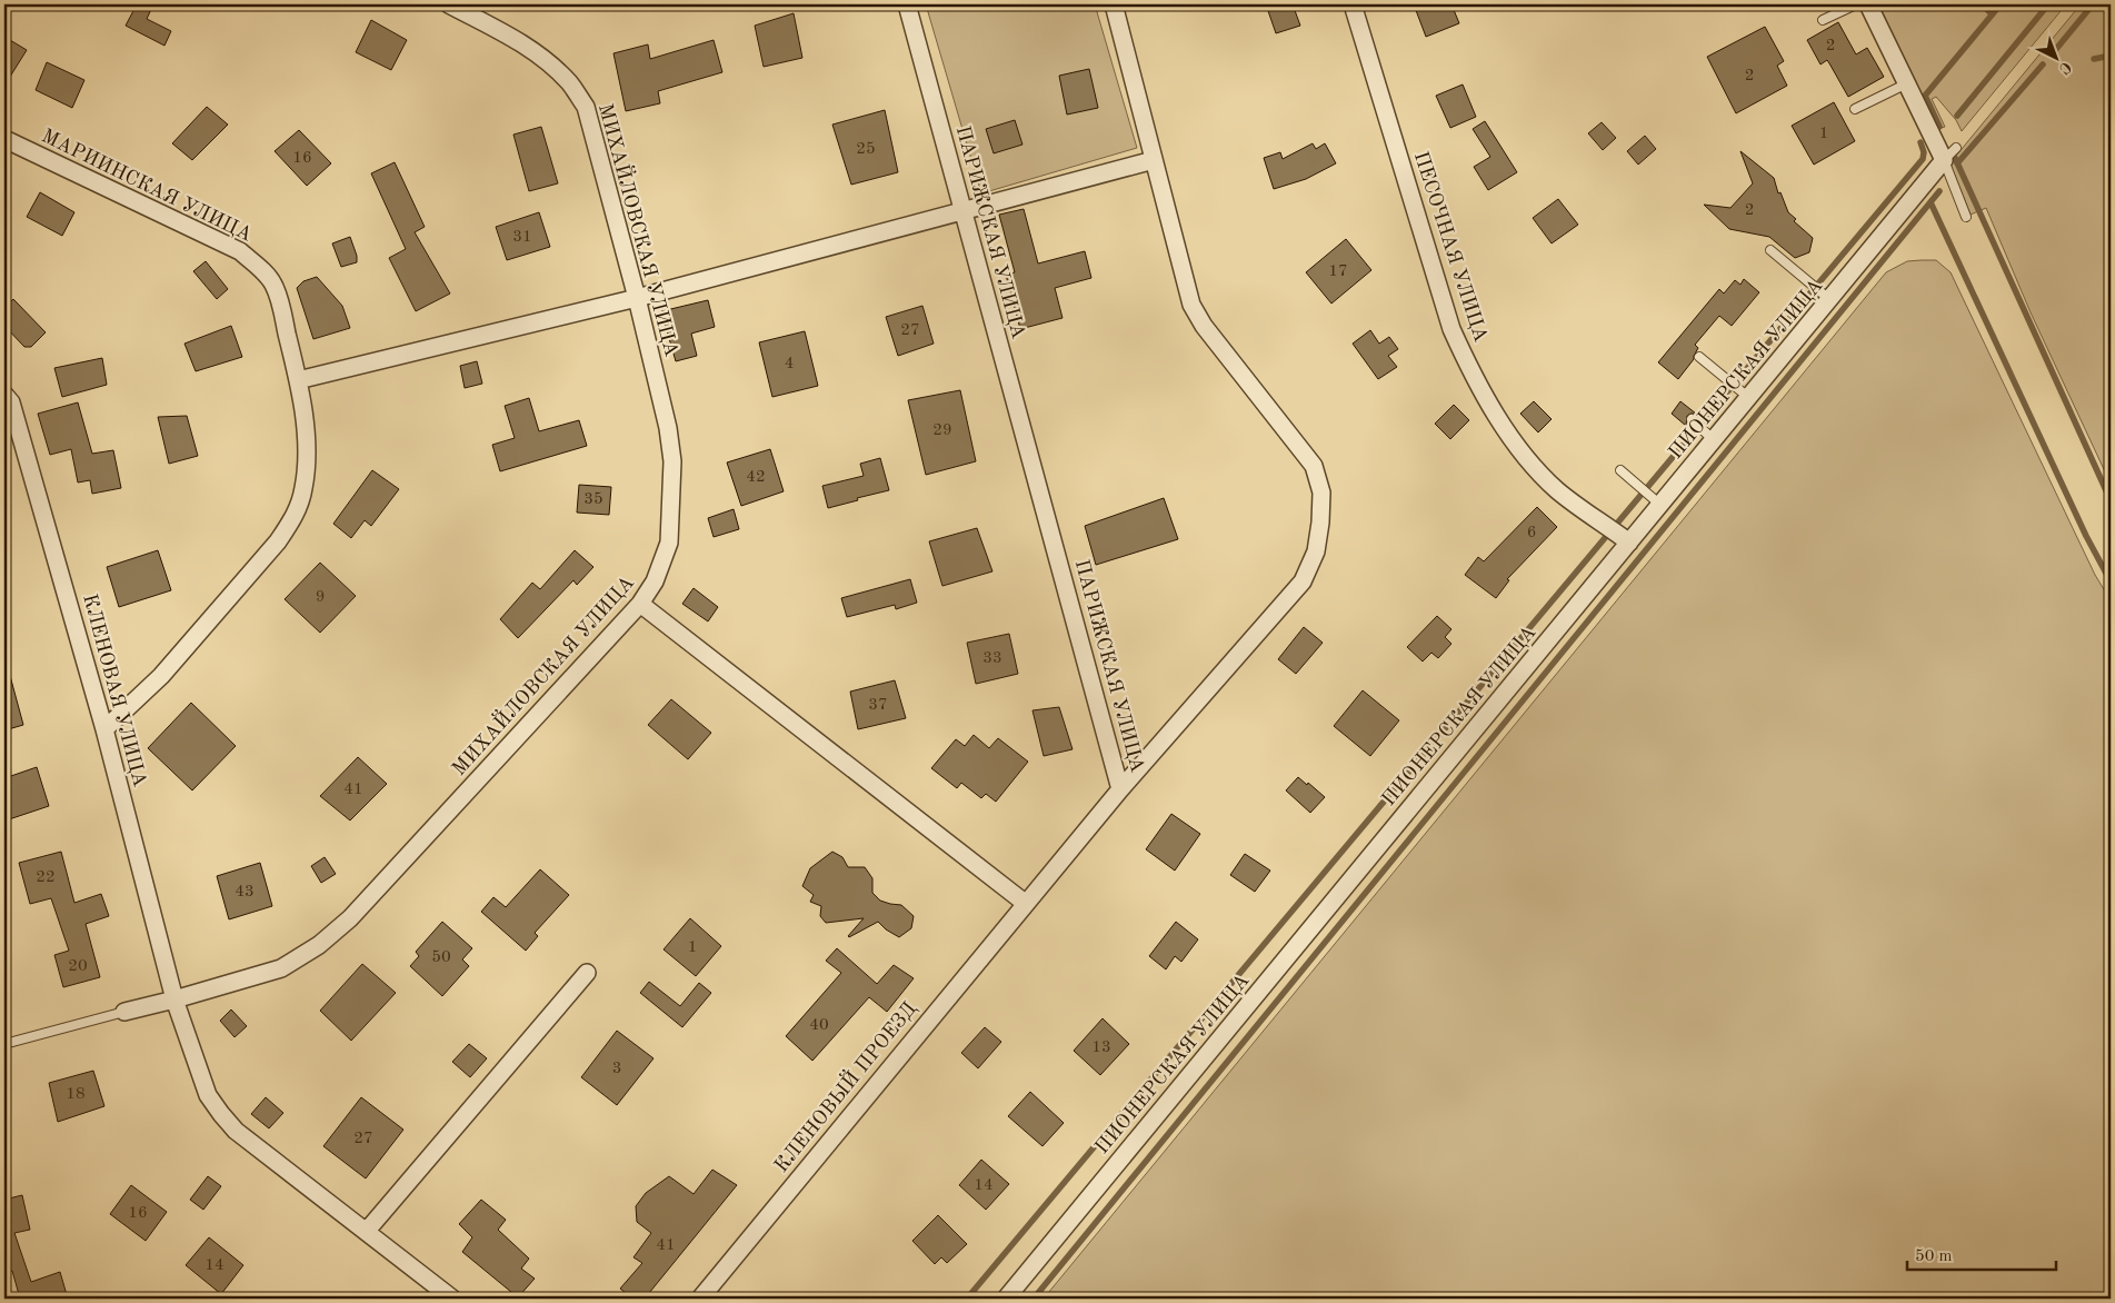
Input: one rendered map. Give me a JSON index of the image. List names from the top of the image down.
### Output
{
  "streets": {
    "street": [
      "МАРИИНСКАЯ УЛИЦА",
      "МИХАЙЛОВСКАЯ УЛИЦА",
      "ПАРИЖСКАЯ УЛИЦА",
      "ПЕСОЧНАЯ УЛИЦА",
      "ПИОНЕРСКАЯ УЛИЦА",
      "КЛЕНОВАЯ УЛИЦА",
      "КЛЕНОВЫЙ ПРОЕЗД"
    ]
  },
  "crossings": [
    ["МАРИИНСКАЯ УЛИЦА", "КЛЕНОВАЯ УЛИЦА"],
    ["МИХАЙЛОВСКАЯ УЛИЦА", "КЛЕНОВАЯ УЛИЦА"],
    ["ПАРИЖСКАЯ УЛИЦА", "КЛЕНОВЫЙ ПРОЕЗД"],
    ["ПЕСОЧНАЯ УЛИЦА", "ПИОНЕРСКАЯ УЛИЦА"]
  ],
  "house_numbers": [
    "2",
    "2",
    "1",
    "25",
    "16",
    "2",
    "31",
    "17",
    "27",
    "4",
    "29",
    "42",
    "35",
    "6",
    "9",
    "33",
    "37",
    "41",
    "22",
    "43",
    "1",
    "50",
    "20",
    "40",
    "13",
    "3",
    "18",
    "27",
    "14",
    "16",
    "41",
    "14"
  ],
  "scale_bar": "50 m",
  "north": "bottom right"
}
